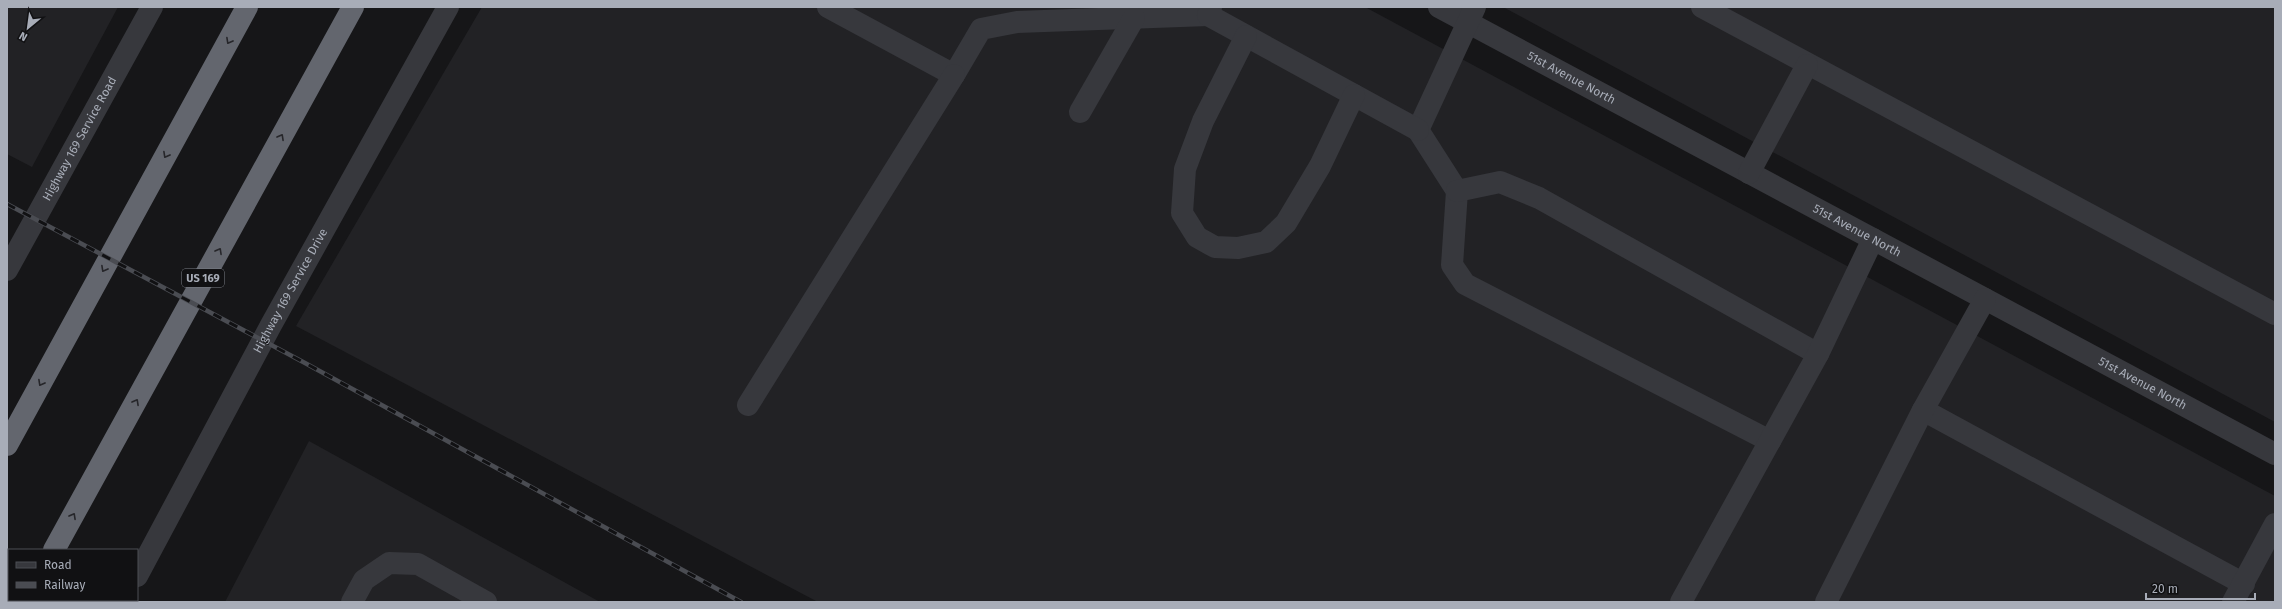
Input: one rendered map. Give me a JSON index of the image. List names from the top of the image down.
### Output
{
  "streets": {
    "highway": ["US 169"],
    "street": ["51st Avenue North", "Highway 169 Service Road", "Highway 169 Service Drive"]
  },
  "legend": ["Road", "Railway"],
  "scale_bar": "20 m",
  "north": "bottom left"
}
